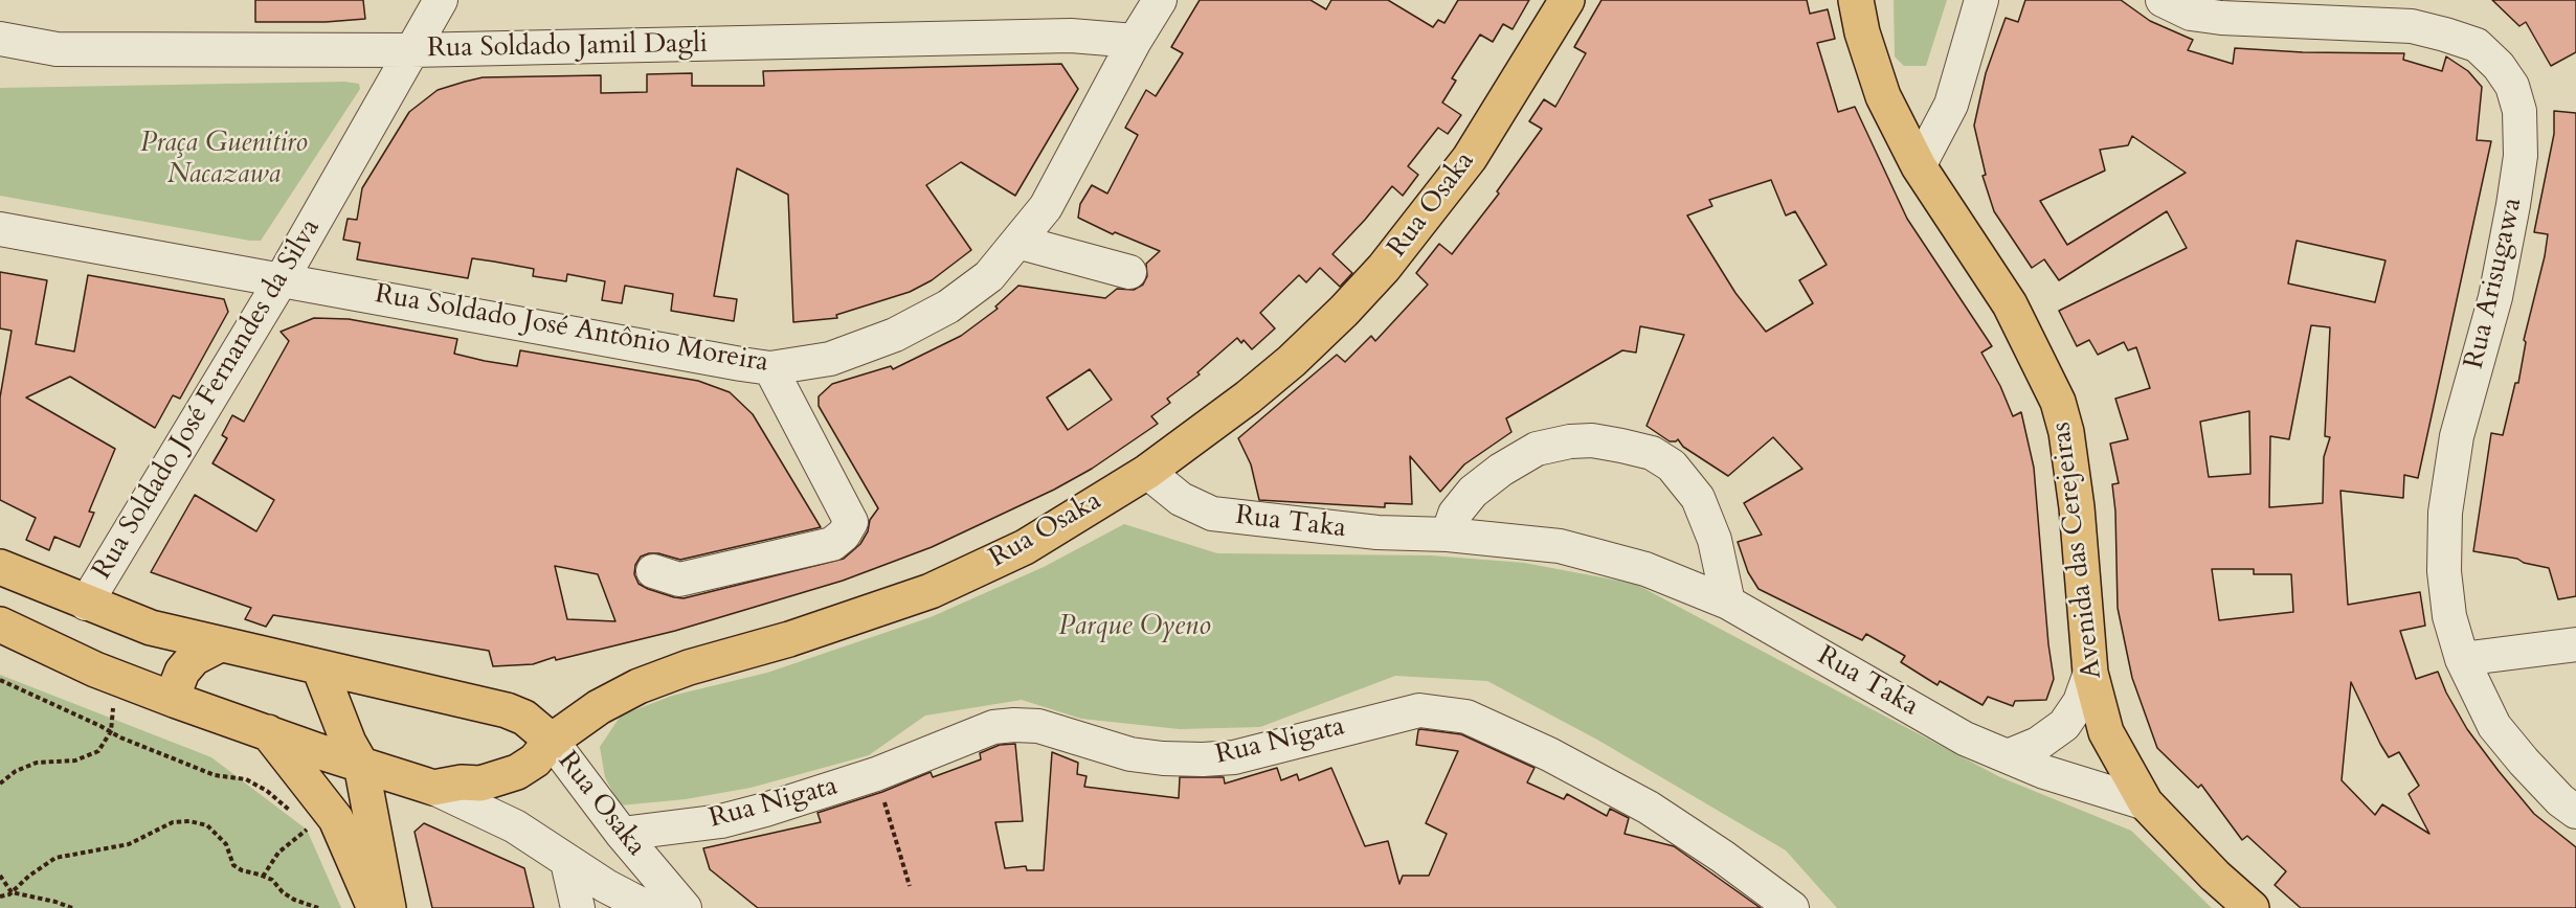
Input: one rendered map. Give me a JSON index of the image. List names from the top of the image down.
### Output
{
  "streets": {
    "main road": ["Rua Osaka", "Avenida das Cerejeiras"],
    "street": [
      "Rua Soldado Jamil Dagli",
      "Rua Arisugawa",
      "Rua Soldado José Antônio Moreira",
      "Rua Soldado José Fernandes da Silva",
      "Rua Taka",
      "Rua Nigata"
    ]
  },
  "crossings": [
    ["Rua Soldado Jamil Dagli", "Rua Soldado José Antônio Moreira"],
    ["Rua Soldado Jamil Dagli", "Rua Soldado José Fernandes da Silva"],
    ["Rua Osaka", "Rua Taka"],
    ["Rua Osaka", "Rua Nigata"],
    ["Rua Soldado José Antônio Moreira", "Rua Soldado José Fernandes da Silva"],
    ["Rua Taka", "Avenida das Cerejeiras"]
  ],
  "parks": ["Praça Guenitiro Nacazawa", "Parque Oyeno"]
}
